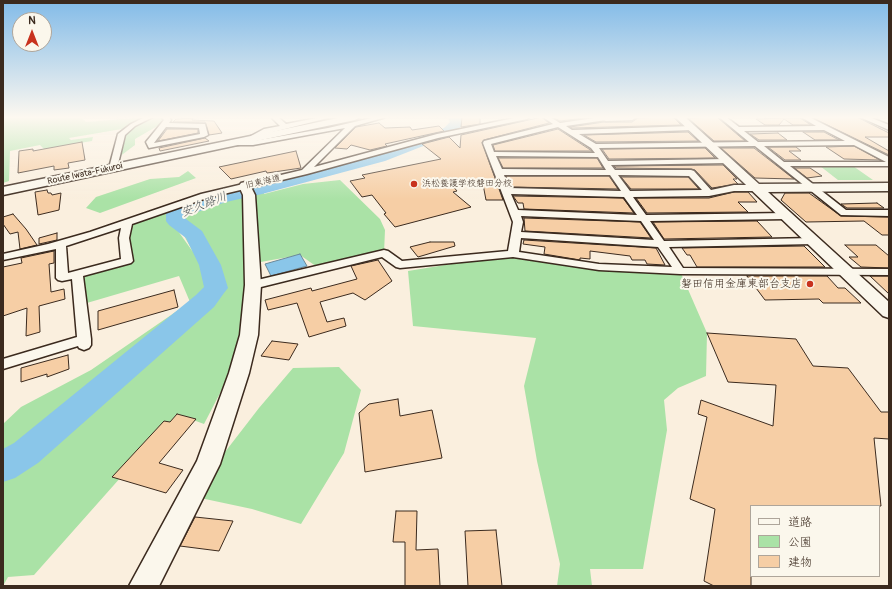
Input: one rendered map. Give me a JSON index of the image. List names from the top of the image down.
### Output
{
  "streets": {
    "street": ["Route Iwata-Fukuroi", "旧東海道"]
  },
  "water": ["安久路川"],
  "places": ["浜松養護学校磐田分校", "磐田信用金庫東部台支店"],
  "legend": ["道路", "公園", "建物"],
  "north": "top"
}
